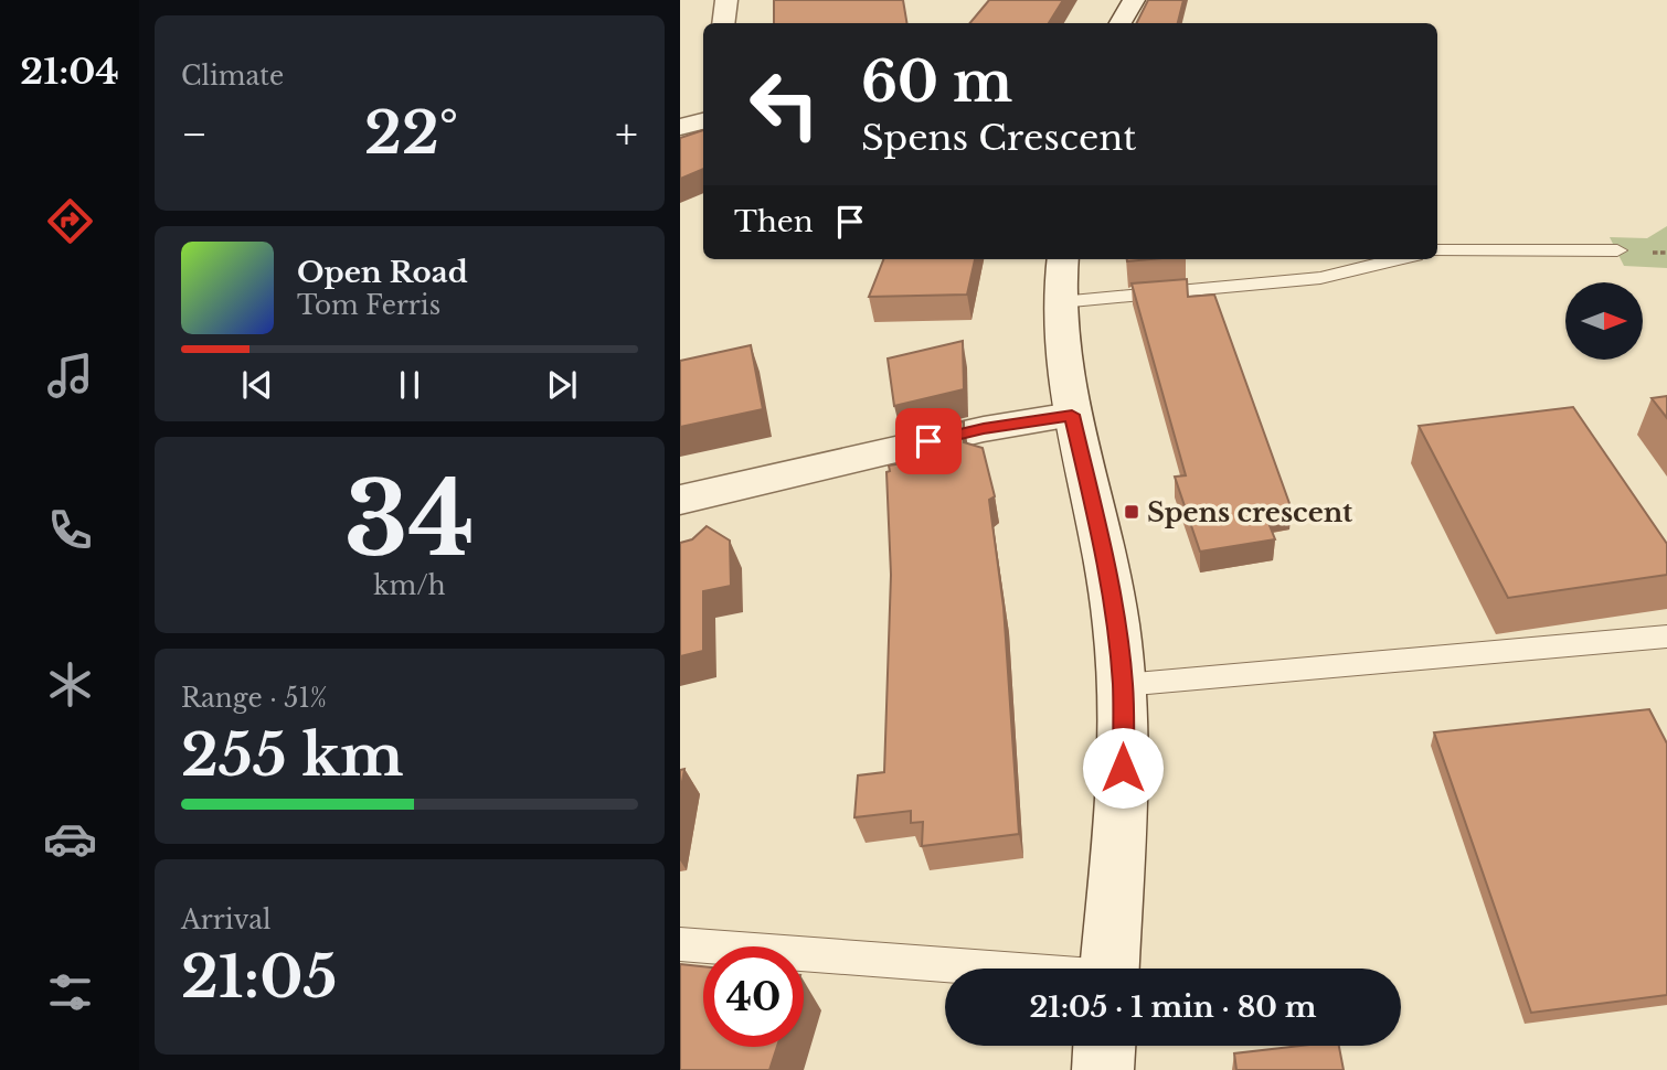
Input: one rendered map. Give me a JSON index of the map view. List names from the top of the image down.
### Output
{
  "places": {
    "transit": ["Spens crescent"]
  },
  "north": "right",
  "page": {
    "tabs": "21:04",
    "tile": [
      "Climate",
      ["34", "km/h"],
      ["Range · 51%", "255 km"],
      ["Arrival", "21:05"]
    ],
    "turn": ["60 m", "Spens Crescent"],
    "heat": ["−", "22°", "+"],
    "then": "Then",
    "song": ["Open Road", "Tom Ferris"],
    "limit": "40",
    "trip": "21:05 · 1 min · 80 m"
  }
}
